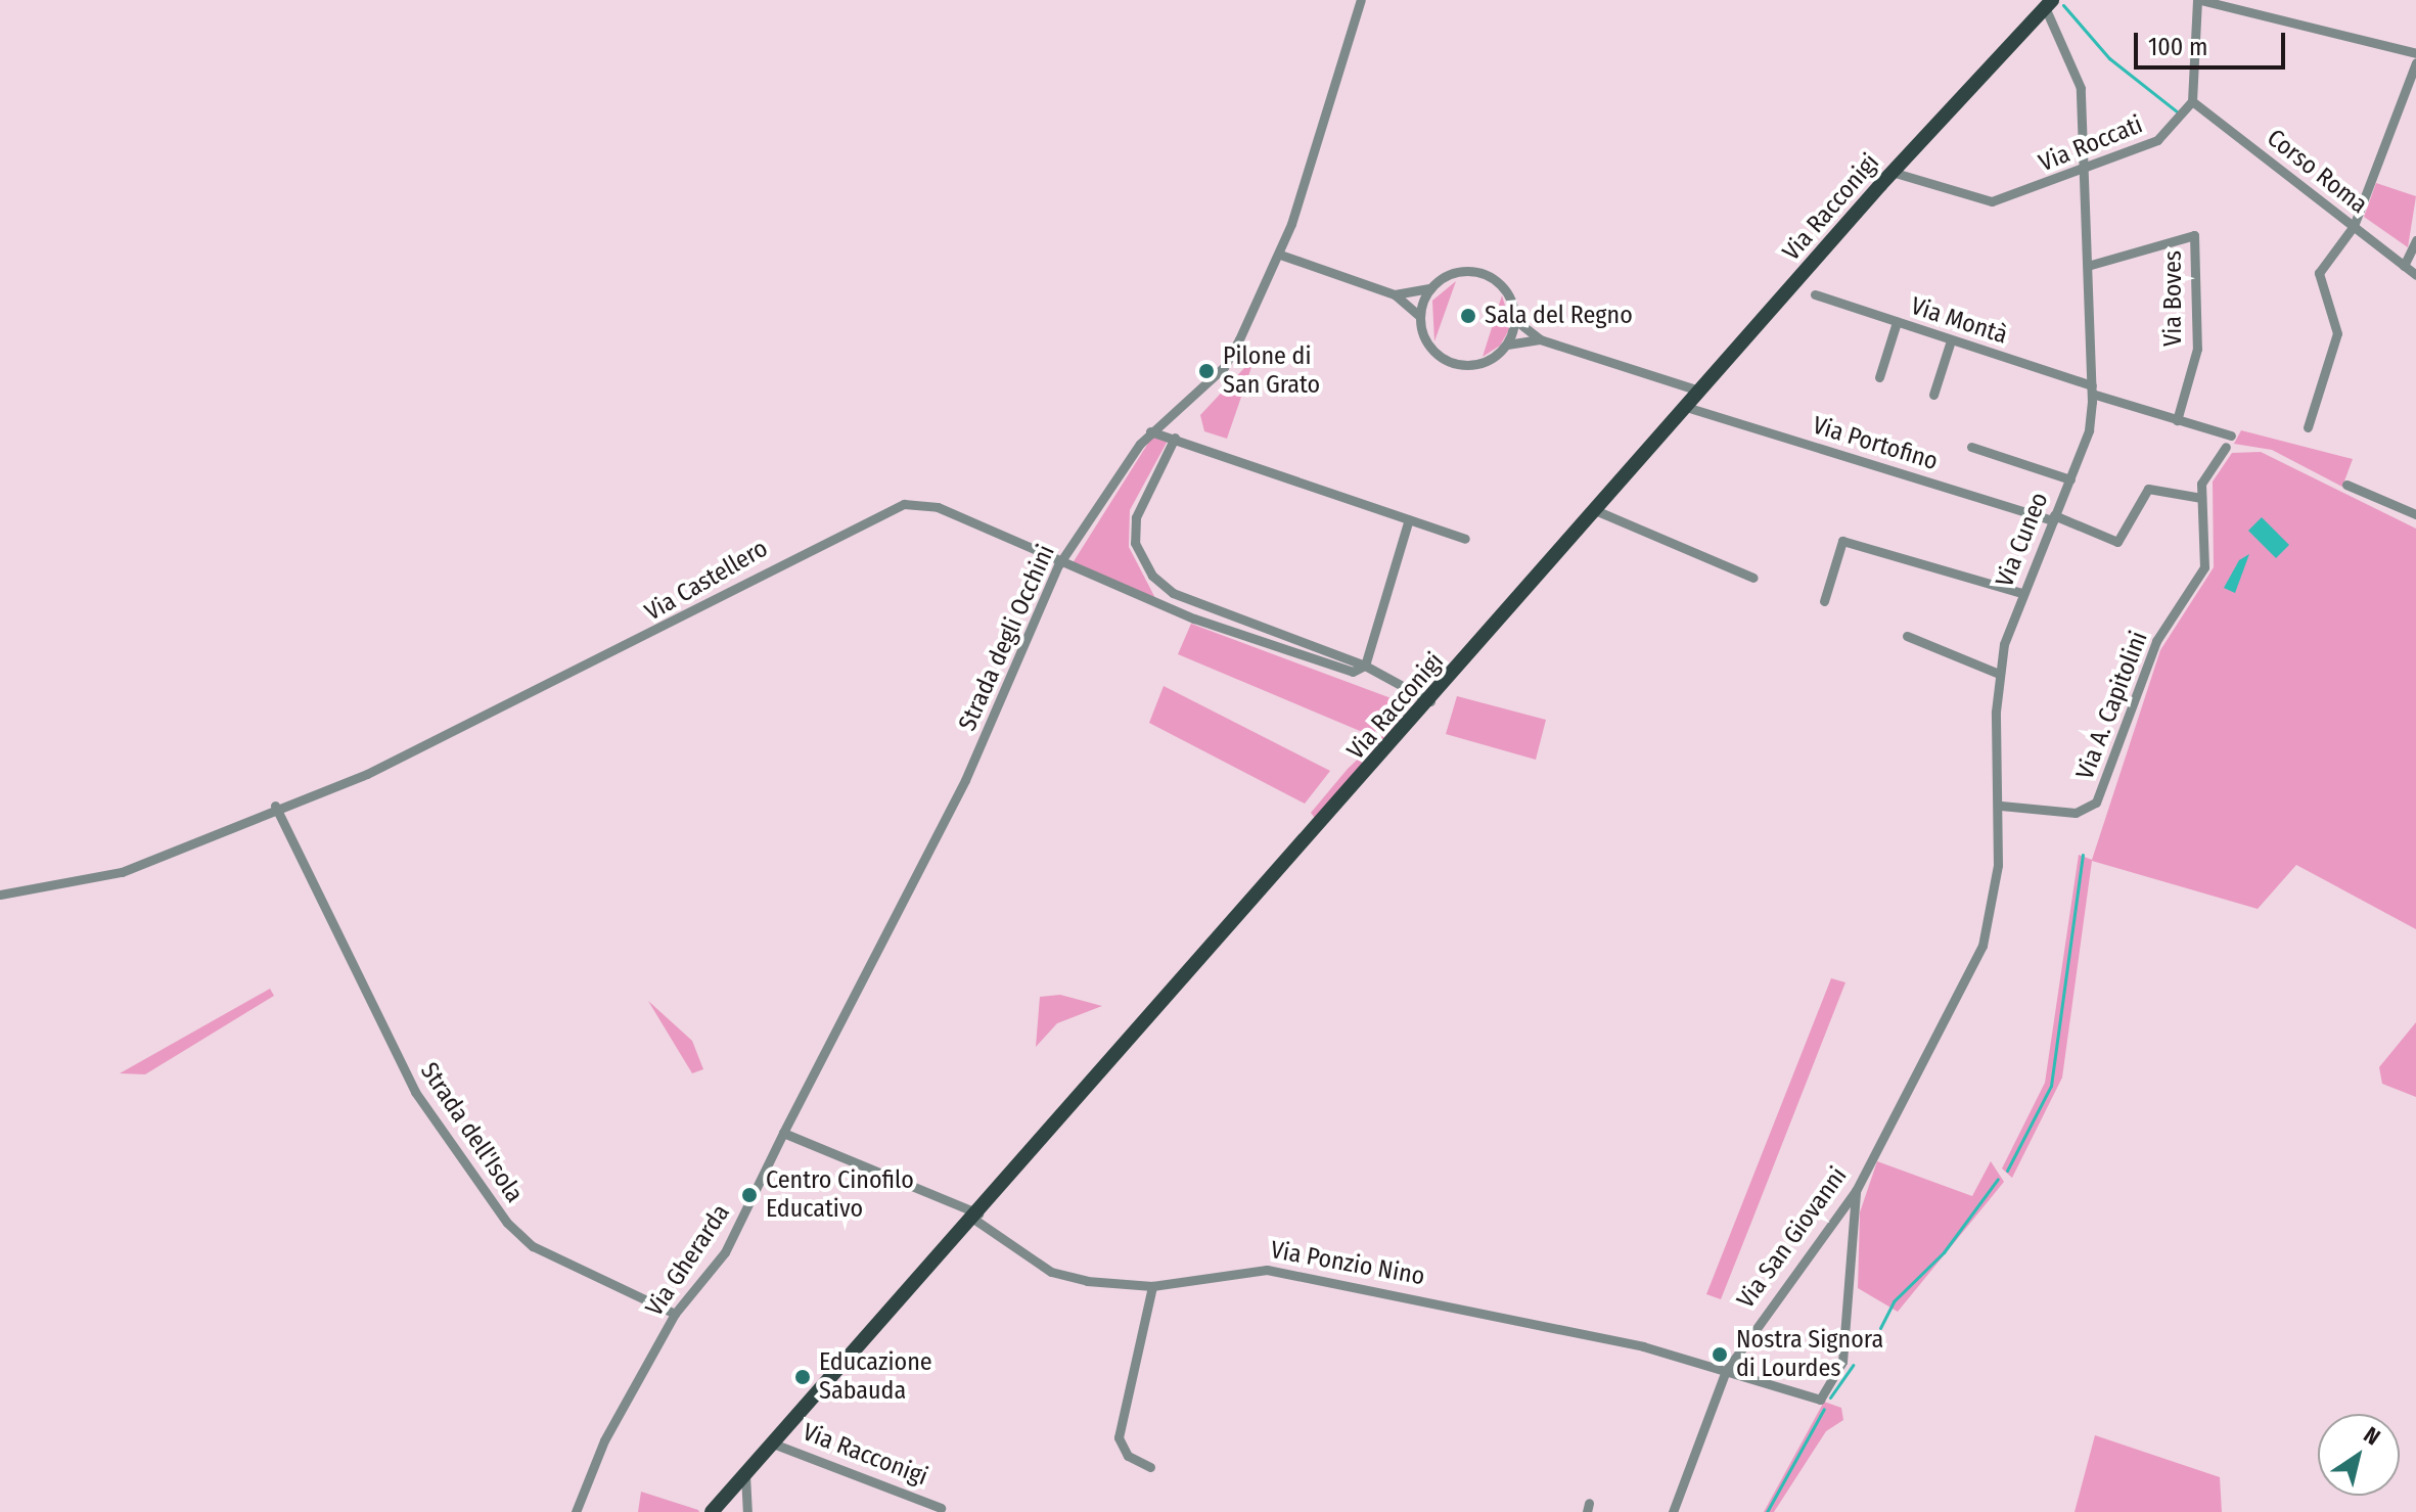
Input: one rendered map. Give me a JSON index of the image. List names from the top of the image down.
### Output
{
  "streets": {
    "main road": ["Via Racconigi"],
    "street": [
      "Via Roccati",
      "Corso Roma",
      "Via Boves",
      "Via Montà",
      "Via Portofino",
      "Via Cuneo",
      "Via Castellero",
      "Strada degli Occhini",
      "Via A. Capitolini",
      "Strada dell'Isola",
      "Via San Giovanni",
      "Via Gherarda",
      "Via Ponzio Nino"
    ]
  },
  "crossings": [
    ["Via Roccati", "Corso Roma"],
    ["Via Roccati", "Via Racconigi"],
    ["Via Roccati", "Via Cuneo"],
    ["Via Racconigi", "Via Portofino"],
    ["Via Racconigi", "Via Cuneo"],
    ["Via Racconigi", "Via Castellero"],
    ["Via Racconigi", "Via Ponzio Nino"],
    ["Via Boves", "Via Montà"],
    ["Via Boves", "Via Cuneo"],
    ["Via Montà", "Via Cuneo"],
    ["Via Portofino", "Via Cuneo"],
    ["Via Portofino", "Via A. Capitolini"],
    ["Via Cuneo", "Via A. Capitolini"],
    ["Via Cuneo", "Via San Giovanni"],
    ["Via Castellero", "Strada degli Occhini"],
    ["Via Castellero", "Strada dell'Isola"],
    ["Strada degli Occhini", "Via Gherarda"],
    ["Strada dell'Isola", "Via Gherarda"],
    ["Via San Giovanni", "Via Ponzio Nino"]
  ],
  "places": [
    "Sala del Regno",
    "Pilone di San Grato",
    "Centro Cinofilo Educativo",
    "Nostra Signora di Lourdes",
    "Educazione Sabauda"
  ],
  "scale_bar": "100 m",
  "north": "top right"
}
